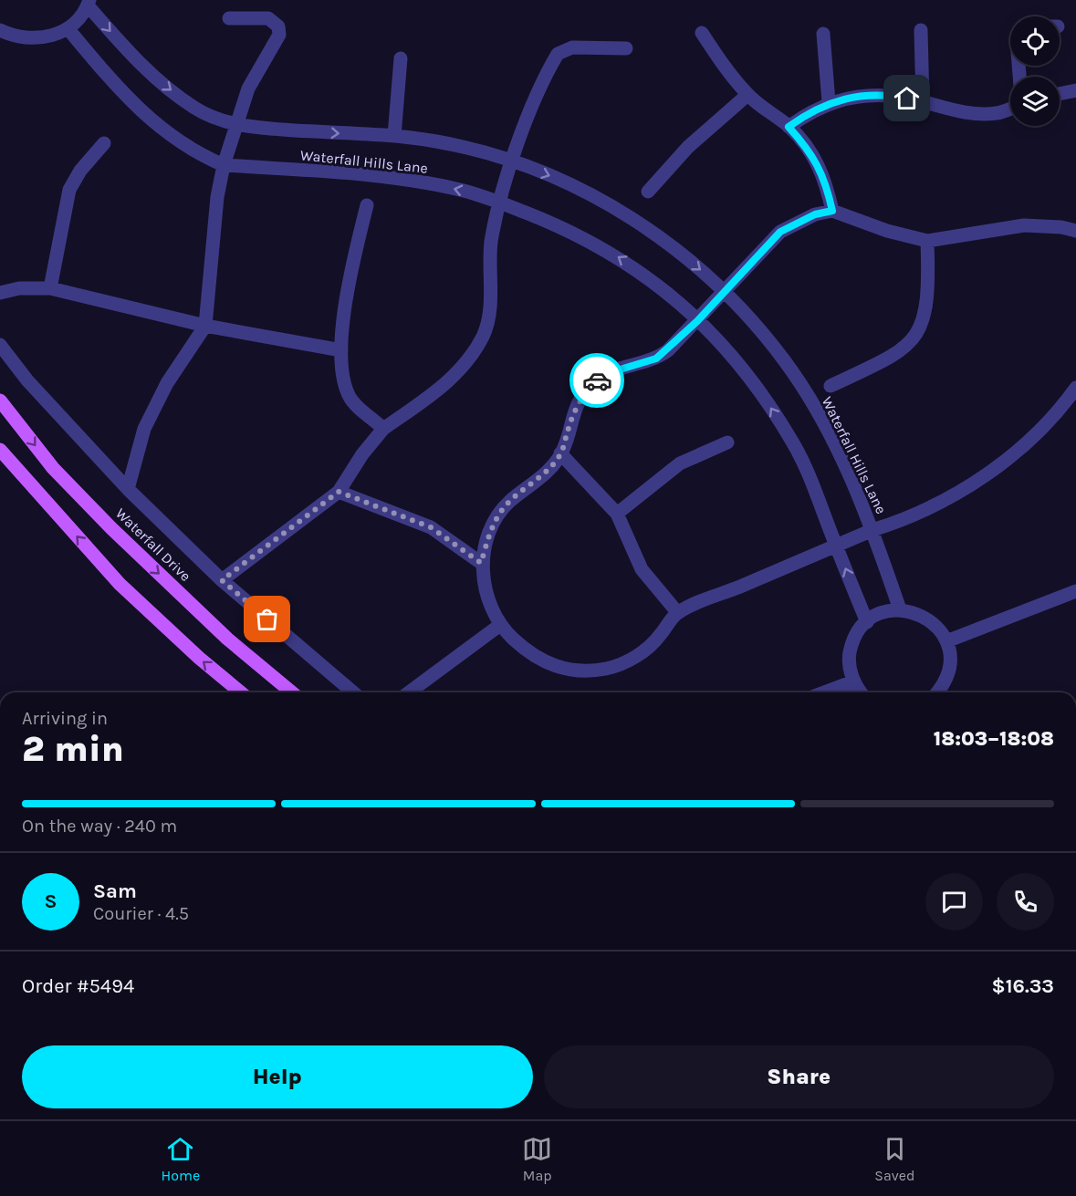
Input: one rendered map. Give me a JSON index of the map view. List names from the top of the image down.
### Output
{
  "streets": {
    "main road": ["Waterfall Drive"],
    "street": ["Waterfall Hills Lane"]
  },
  "page": {
    "heading": ["2 min", "Arriving in", "18:03–18:08"],
    "panel": [
      "Sam",
      "Courier · 4.5",
      "Order #5494",
      "$16.33"
    ],
    "bar": "On the way · 240 m",
    "round": "S",
    "buttons": ["Help", "Share"],
    "tabs": ["Home", "Map", "Saved"]
  }
}
